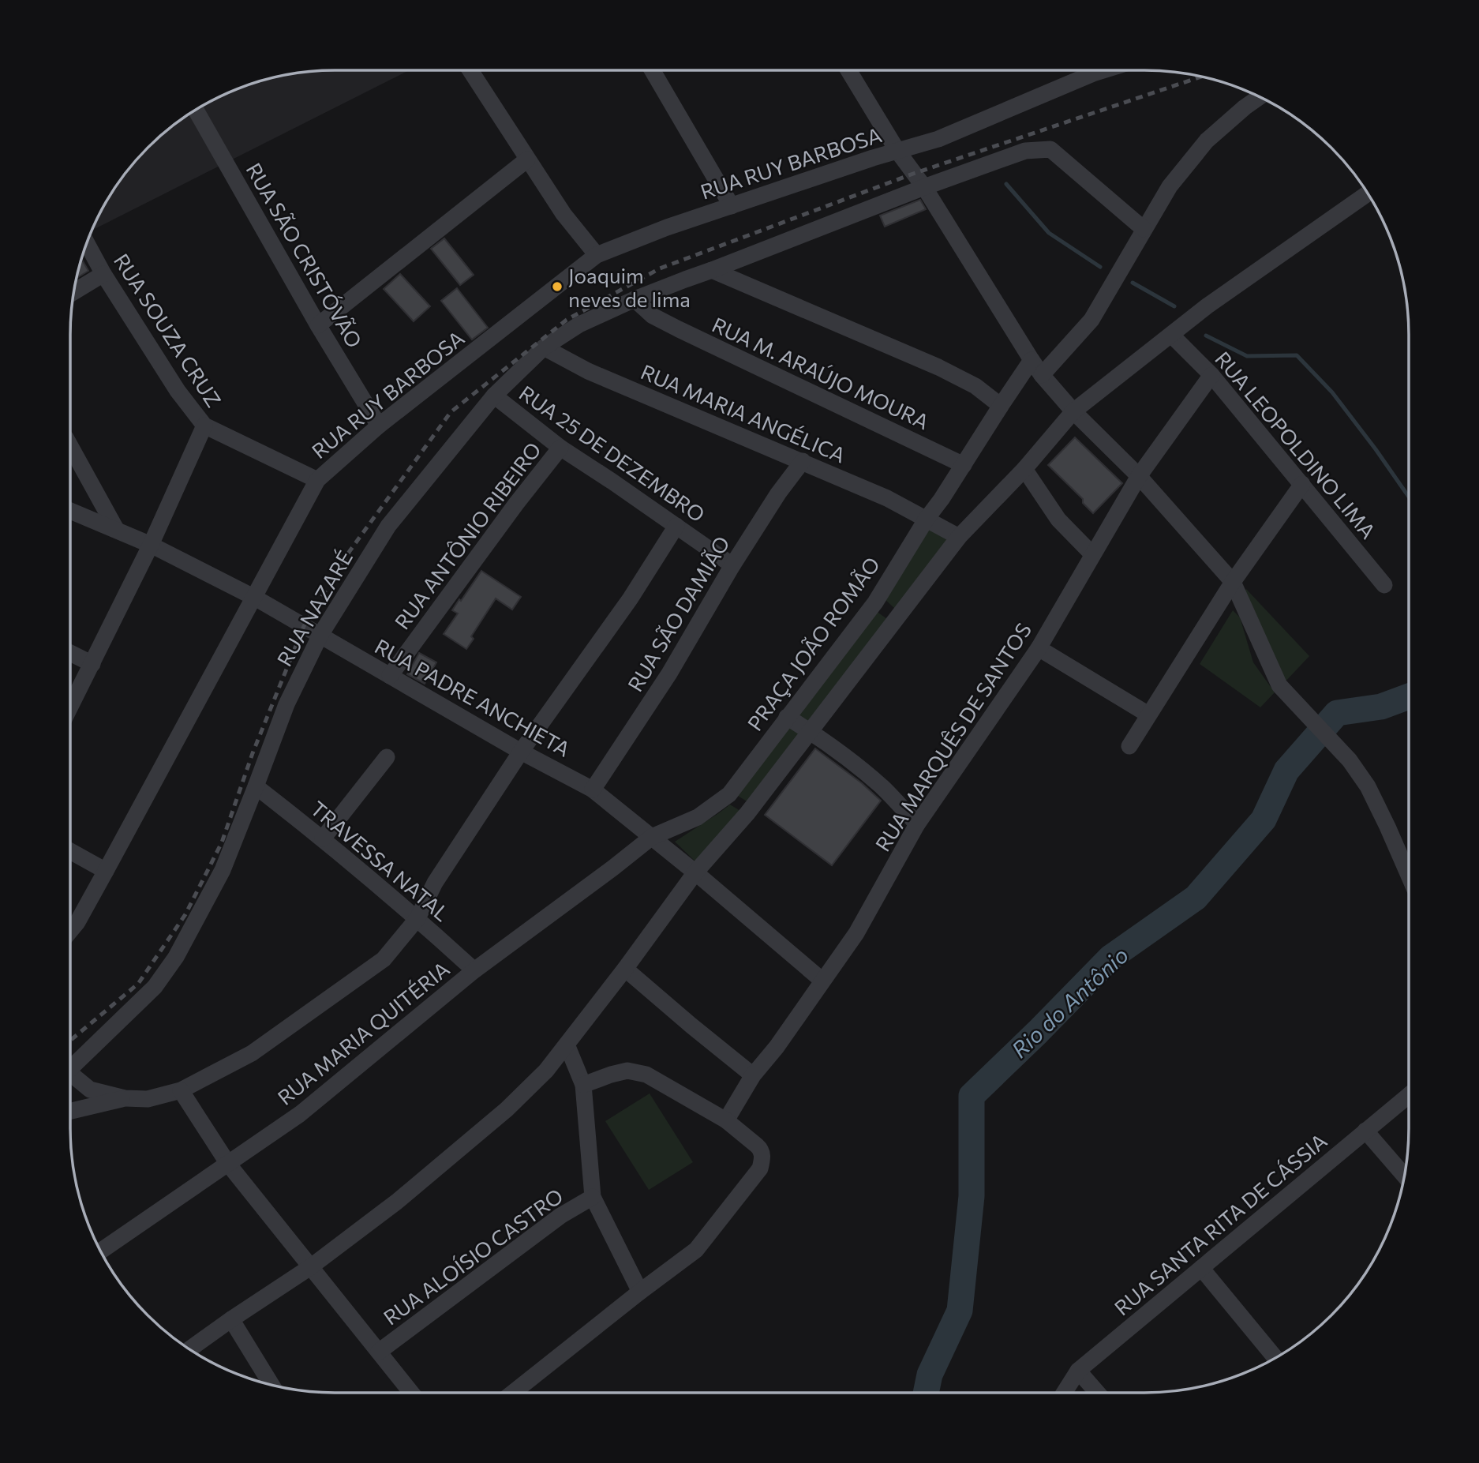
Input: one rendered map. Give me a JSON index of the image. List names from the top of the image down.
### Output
{
  "streets": {
    "street": [
      "RUA RUY BARBOSA",
      "RUA SÃO CRISTÓVÃO",
      "RUA SOUZA CRUZ",
      "RUA M. ARAÚJO MOURA",
      "RUA MARIA ANGÉLICA",
      "RUA LEOPOLDINO LIMA",
      "RUA 25 DE DEZEMBRO",
      "RUA ANTÔNIO RIBEIRO",
      "RUA NAZARÉ",
      "RUA SÃO DAMIÃO",
      "PRAÇA JOÃO ROMÃO",
      "RUA PADRE ANCHIETA",
      "RUA MARQUÊS DE SANTOS",
      "TRAVESSA NATAL",
      "RUA MARIA QUITÉRIA",
      "RUA SANTA RITA DE CÁSSIA",
      "RUA ALOÍSIO CASTRO"
    ]
  },
  "crossings": [
    ["RUA RUY BARBOSA", "RUA SÃO CRISTÓVÃO"],
    ["RUA RUY BARBOSA", "RUA SOUZA CRUZ"],
    ["RUA RUY BARBOSA", "RUA PADRE ANCHIETA"],
    ["RUA M. ARAÚJO MOURA", "RUA NAZARÉ"],
    ["RUA M. ARAÚJO MOURA", "PRAÇA JOÃO ROMÃO"],
    ["RUA MARIA ANGÉLICA", "RUA NAZARÉ"],
    ["RUA MARIA ANGÉLICA", "RUA SÃO DAMIÃO"],
    ["RUA MARIA ANGÉLICA", "PRAÇA JOÃO ROMÃO"],
    ["RUA LEOPOLDINO LIMA", "RUA MARQUÊS DE SANTOS"],
    ["RUA 25 DE DEZEMBRO", "RUA ANTÔNIO RIBEIRO"],
    ["RUA 25 DE DEZEMBRO", "RUA NAZARÉ"],
    ["RUA 25 DE DEZEMBRO", "RUA SÃO DAMIÃO"],
    ["RUA ANTÔNIO RIBEIRO", "RUA PADRE ANCHIETA"],
    ["RUA NAZARÉ", "RUA PADRE ANCHIETA"],
    ["RUA NAZARÉ", "TRAVESSA NATAL"],
    ["RUA SÃO DAMIÃO", "RUA PADRE ANCHIETA"],
    ["PRAÇA JOÃO ROMÃO", "RUA PADRE ANCHIETA"],
    ["PRAÇA JOÃO ROMÃO", "RUA MARIA QUITÉRIA"],
    ["RUA PADRE ANCHIETA", "RUA MARQUÊS DE SANTOS"],
    ["RUA PADRE ANCHIETA", "RUA MARIA QUITÉRIA"],
    ["TRAVESSA NATAL", "RUA MARIA QUITÉRIA"]
  ],
  "water": ["Rio do Antônio"],
  "places": ["Joaquim neves de lima"]
}
